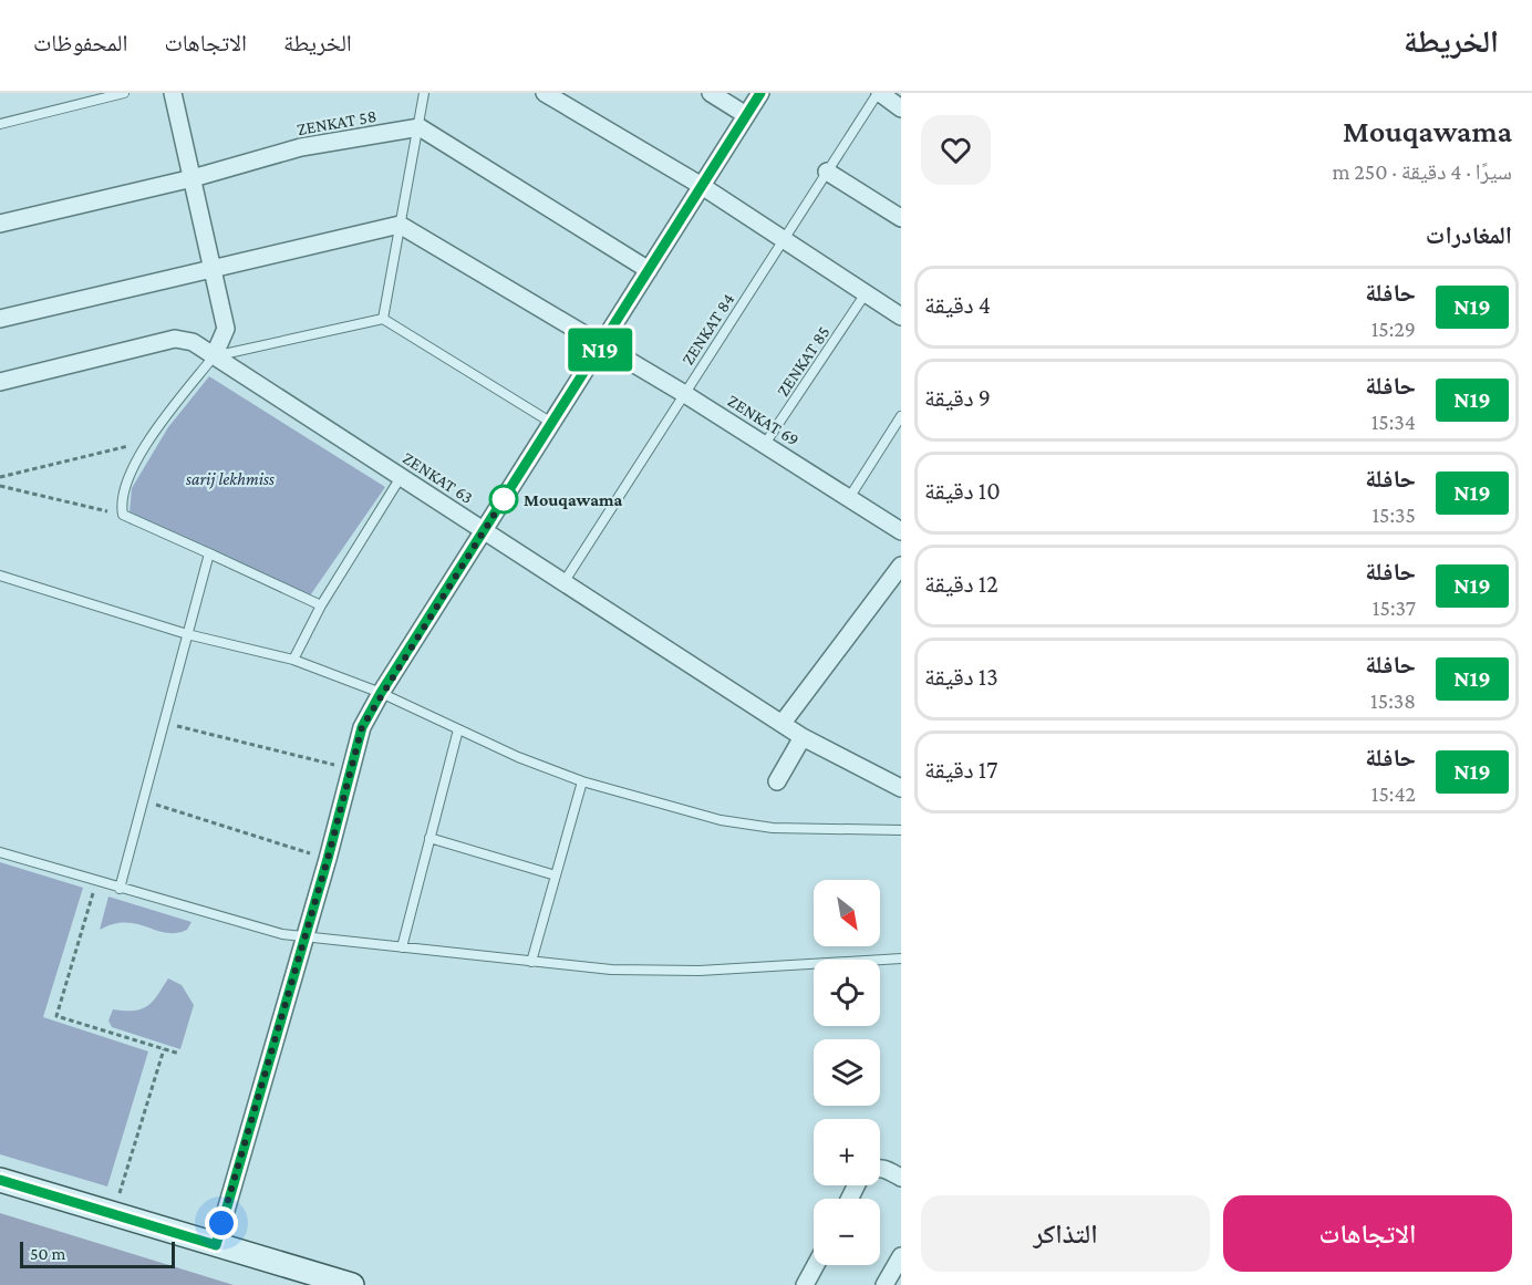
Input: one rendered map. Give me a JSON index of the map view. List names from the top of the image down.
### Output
{
  "streets": {
    "street": ["ZENKAT 58", "ZENKAT 69", "ZENKAT 63"],
    "lane": ["ZENKAT 84", "ZENKAT 85"]
  },
  "crossings": [
    ["ZENKAT 84", "ZENKAT 69"],
    ["ZENKAT 84", "ZENKAT 63"],
    ["ZENKAT 85", "ZENKAT 69"]
  ],
  "parks": ["sarij lekhmiss"],
  "places": ["Mouqawama"],
  "lines": ["bus line N19"],
  "scale_bar": "50 m",
  "north": "bottom right",
  "page": {
    "header": "الخريطة",
    "nav": ["الخريطة", "الاتجاهات", "المحفوظات"],
    "heading": [
      ["Mouqawama", "سيرًا · 4 دقيقة · 250 m"],
      "المغادرات"
    ],
    "on_map": "N19",
    "list": [
      {
        "mark": "N19",
        "name": "حافلة",
        "note": "15:29",
        "value": "4 دقيقة"
      },
      {
        "mark": "N19",
        "name": "حافلة",
        "note": "15:34",
        "value": "9 دقيقة"
      },
      {
        "mark": "N19",
        "name": "حافلة",
        "note": "15:35",
        "value": "10 دقيقة"
      },
      {
        "mark": "N19",
        "name": "حافلة",
        "note": "15:37",
        "value": "12 دقيقة"
      },
      {
        "mark": "N19",
        "name": "حافلة",
        "note": "15:38",
        "value": "13 دقيقة"
      },
      {
        "mark": "N19",
        "name": "حافلة",
        "note": "15:42",
        "value": "17 دقيقة"
      }
    ],
    "map_buttons": ["+", "−"],
    "buttons": ["الاتجاهات", "التذاكر"],
    "scale": "50 m"
  }
}
